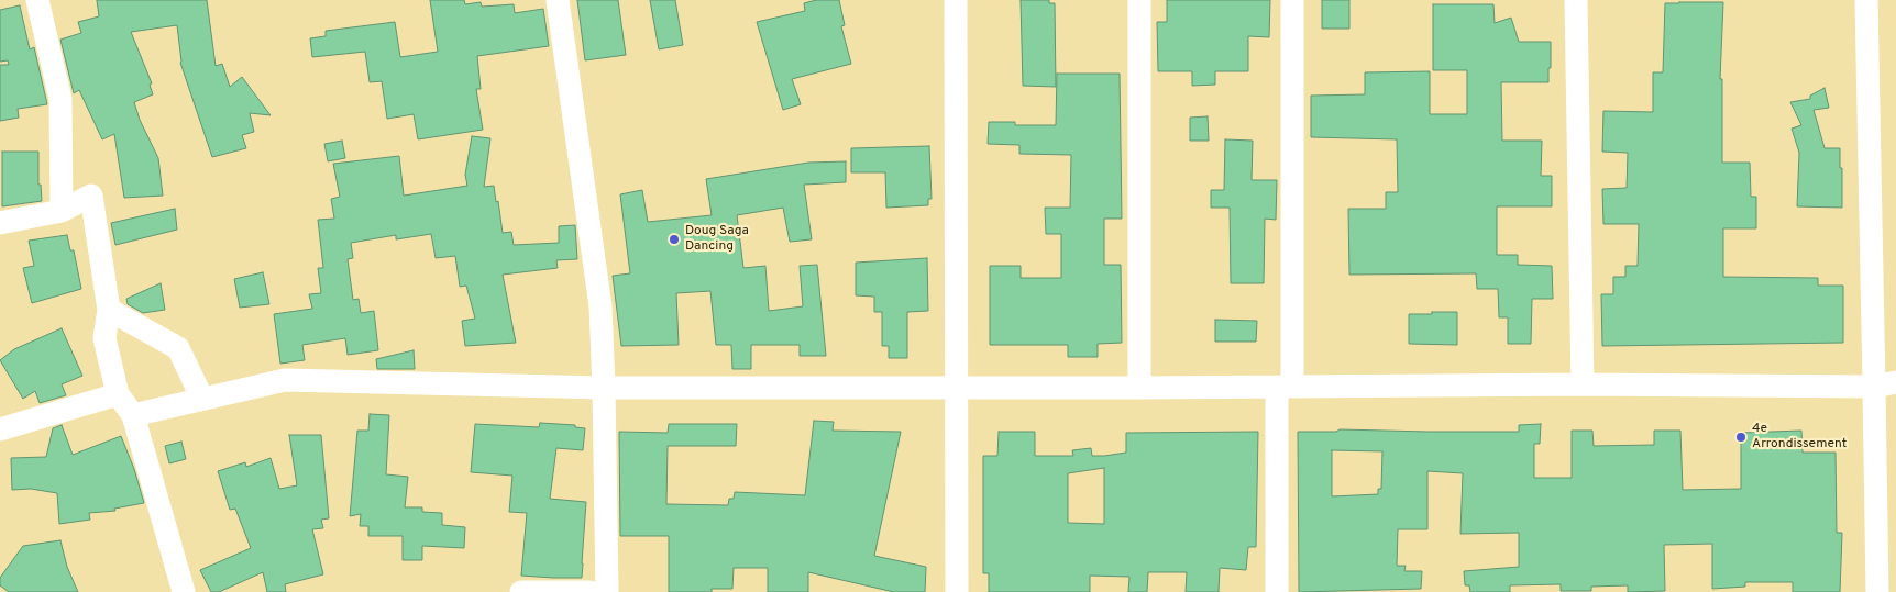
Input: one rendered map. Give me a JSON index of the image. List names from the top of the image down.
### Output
{
  "places": ["Doug Saga Dancing", "4e Arrondissement"]
}
